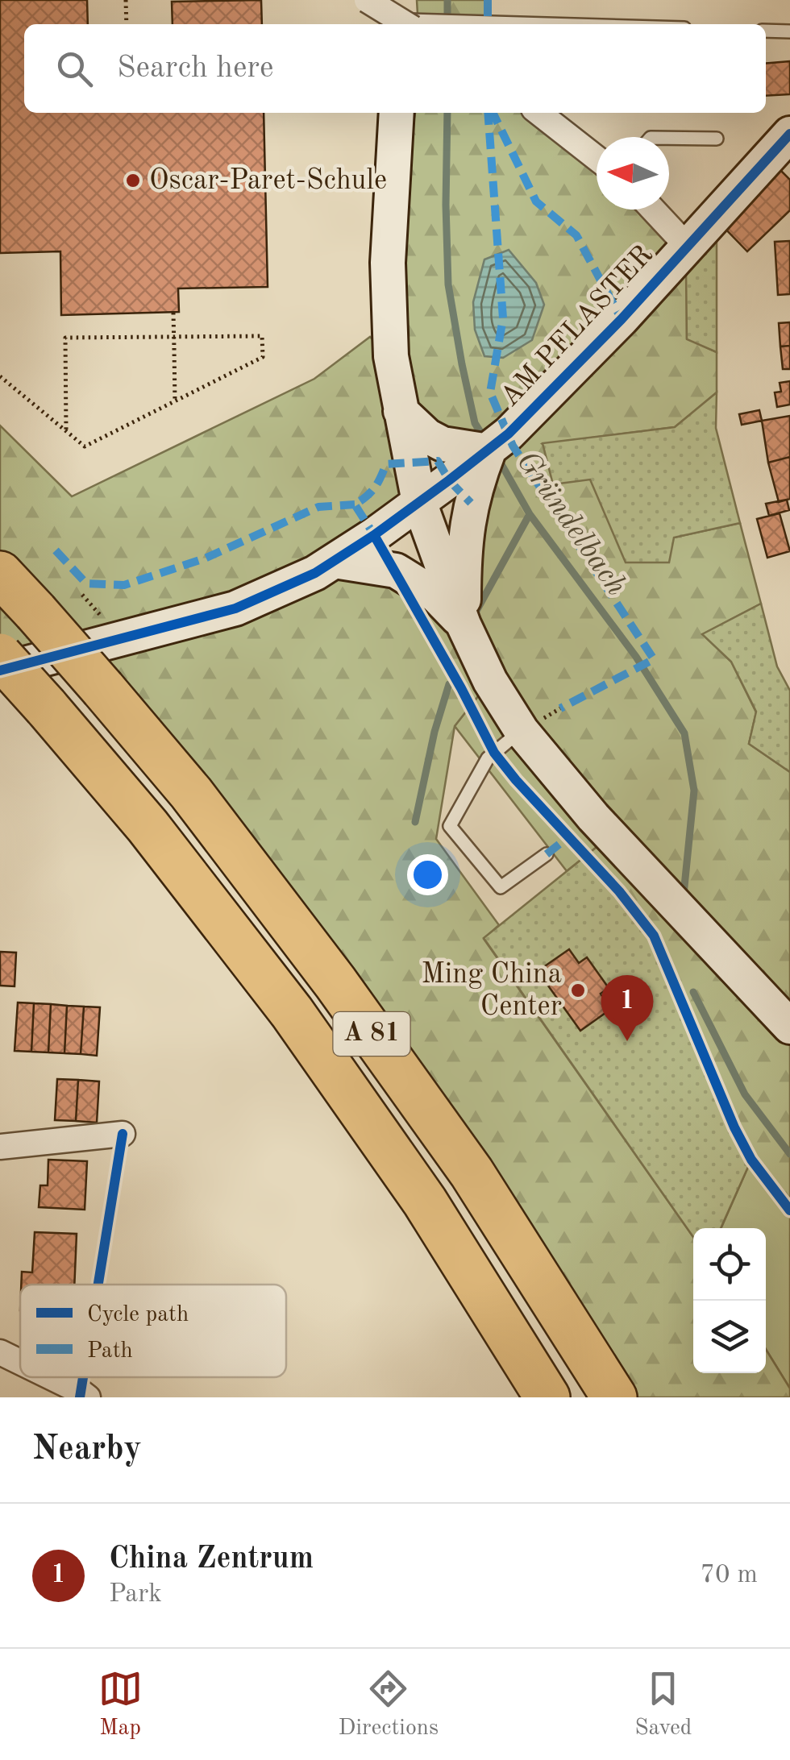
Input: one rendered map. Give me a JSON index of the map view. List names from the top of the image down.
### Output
{
  "streets": {
    "highway": ["A 81"],
    "street": ["AM PFLASTER"]
  },
  "water": ["Gründelbach"],
  "places": ["Oscar-Paret-Schule", "Ming China Center"],
  "legend": ["Cycle path", "Path"],
  "north": "left",
  "page": {
    "search": "Search here",
    "pins": "1",
    "heading": "Nearby",
    "list": [
      {
        "mark": "1",
        "name": "China Zentrum",
        "note": "Park",
        "value": "70 m"
      }
    ],
    "nav": ["Map", "Directions", "Saved"]
  }
}
